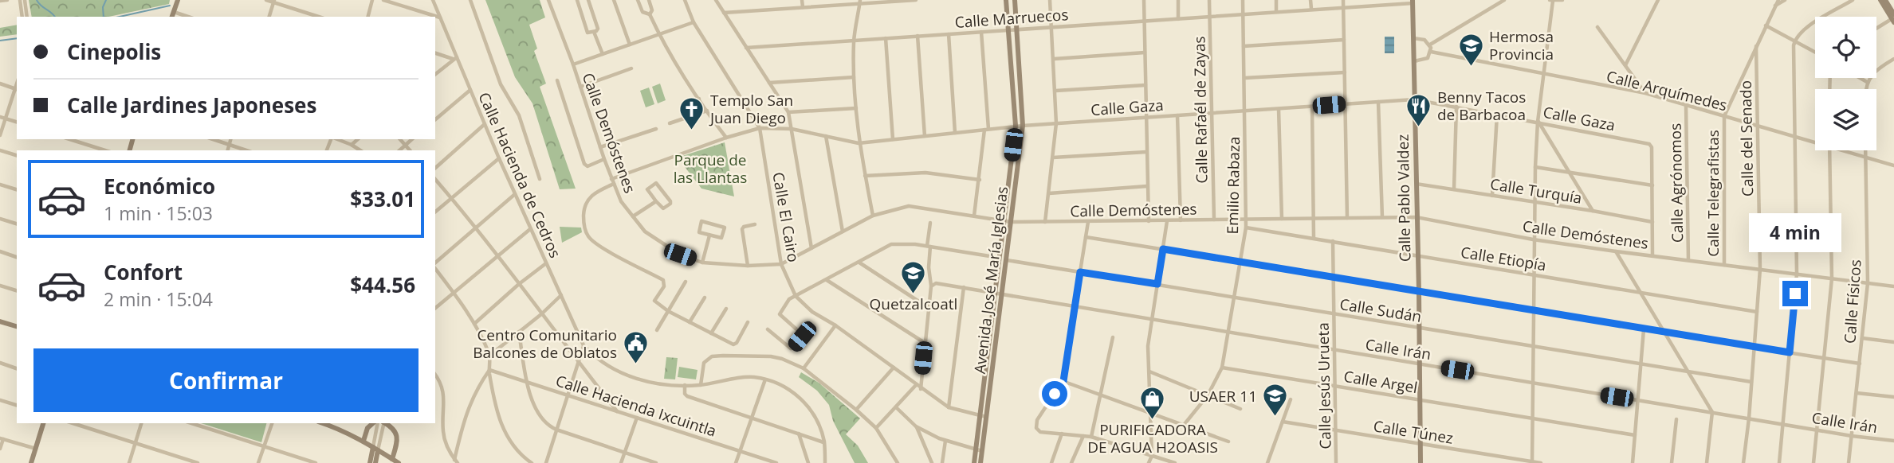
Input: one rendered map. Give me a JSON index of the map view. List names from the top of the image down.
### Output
{
  "streets": {
    "street": [
      "Calle Marruecos",
      "Calle Arquímedes",
      "Calle Gaza",
      "Calle Rafaél de Zayas",
      "Calle Demóstenes",
      "Calle del Senado",
      "Calle Hacienda de Cedros",
      "Calle Agrónomos",
      "Emilio Rabaza",
      "Calle Turquía",
      "Calle Telegrafistas",
      "Calle Pablo Valdez",
      "Calle El Cairo",
      "Calle Etiopía",
      "Avenida José María Iglesias",
      "Calle Físicos",
      "Calle Sudán",
      "Calle Irán",
      "Calle Argel",
      "Calle Jesús Urueta",
      "Calle Hacienda Ixcuintla",
      "Calle Túnez"
    ]
  },
  "crossings": [
    ["Calle Marruecos", "Calle Rafaél de Zayas"],
    ["Calle Marruecos", "Emilio Rabaza"],
    ["Calle Marruecos", "Calle Pablo Valdez"],
    ["Calle Marruecos", "Avenida José María Iglesias"],
    ["Calle Arquímedes", "Calle del Senado"],
    ["Calle Arquímedes", "Calle Agrónomos"],
    ["Calle Arquímedes", "Calle Telegrafistas"],
    ["Calle Arquímedes", "Calle Físicos"],
    ["Calle Gaza", "Calle Rafaél de Zayas"],
    ["Calle Gaza", "Calle Demóstenes"],
    ["Calle Gaza", "Emilio Rabaza"],
    ["Calle Gaza", "Calle Pablo Valdez"],
    ["Calle Gaza", "Calle El Cairo"],
    ["Calle Gaza", "Avenida José María Iglesias"],
    ["Calle Rafaél de Zayas", "Calle Demóstenes"],
    ["Calle Demóstenes", "Calle del Senado"],
    ["Calle Demóstenes", "Calle Agrónomos"],
    ["Calle Demóstenes", "Emilio Rabaza"],
    ["Calle Demóstenes", "Calle Telegrafistas"],
    ["Calle Demóstenes", "Calle Pablo Valdez"],
    ["Calle Demóstenes", "Calle El Cairo"],
    ["Calle Demóstenes", "Avenida José María Iglesias"],
    ["Calle Demóstenes", "Calle Físicos"],
    ["Calle del Senado", "Calle Telegrafistas"],
    ["Calle del Senado", "Calle Etiopía"],
    ["Calle del Senado", "Calle Sudán"],
    ["Calle del Senado", "Calle Irán"],
    ["Emilio Rabaza", "Calle Etiopía"],
    ["Emilio Rabaza", "Calle Sudán"],
    ["Emilio Rabaza", "Calle Irán"],
    ["Emilio Rabaza", "Calle Argel"],
    ["Calle Turquía", "Calle Pablo Valdez"],
    ["Calle Pablo Valdez", "Calle Etiopía"],
    ["Calle Pablo Valdez", "Calle Sudán"],
    ["Calle Pablo Valdez", "Calle Irán"],
    ["Calle Pablo Valdez", "Calle Argel"],
    ["Calle Pablo Valdez", "Calle Túnez"],
    ["Calle El Cairo", "Avenida José María Iglesias"],
    ["Calle Etiopía", "Calle Jesús Urueta"],
    ["Avenida José María Iglesias", "Calle Sudán"],
    ["Avenida José María Iglesias", "Calle Irán"],
    ["Calle Físicos", "Calle Irán"],
    ["Calle Sudán", "Calle Jesús Urueta"],
    ["Calle Irán", "Calle Jesús Urueta"],
    ["Calle Argel", "Calle Jesús Urueta"],
    ["Calle Jesús Urueta", "Calle Túnez"]
  ],
  "parks": ["Parque de las Llantas"],
  "places": {
    "school or university": ["Hermosa Provincia", "Quetzalcoatl", "USAER 11"],
    "restaurant": ["Benny Tacos de Barbacoa"],
    "church": ["Templo San Juan Diego"],
    "public building": ["Centro Comunitario Balcones de Oblatos"],
    "shop": ["PURIFICADORA DE AGUA H2OASIS"]
  },
  "page": {
    "banner": ["Cinepolis", "Calle Jardines Japoneses"],
    "list": [
      {
        "name": "Económico",
        "note": "1 min · 15:03",
        "value": "$33.01"
      },
      {
        "name": "Confort",
        "note": "2 min · 15:04",
        "value": "$44.56"
      }
    ],
    "bubble": "4 min",
    "buttons": "Confirmar"
  }
}
